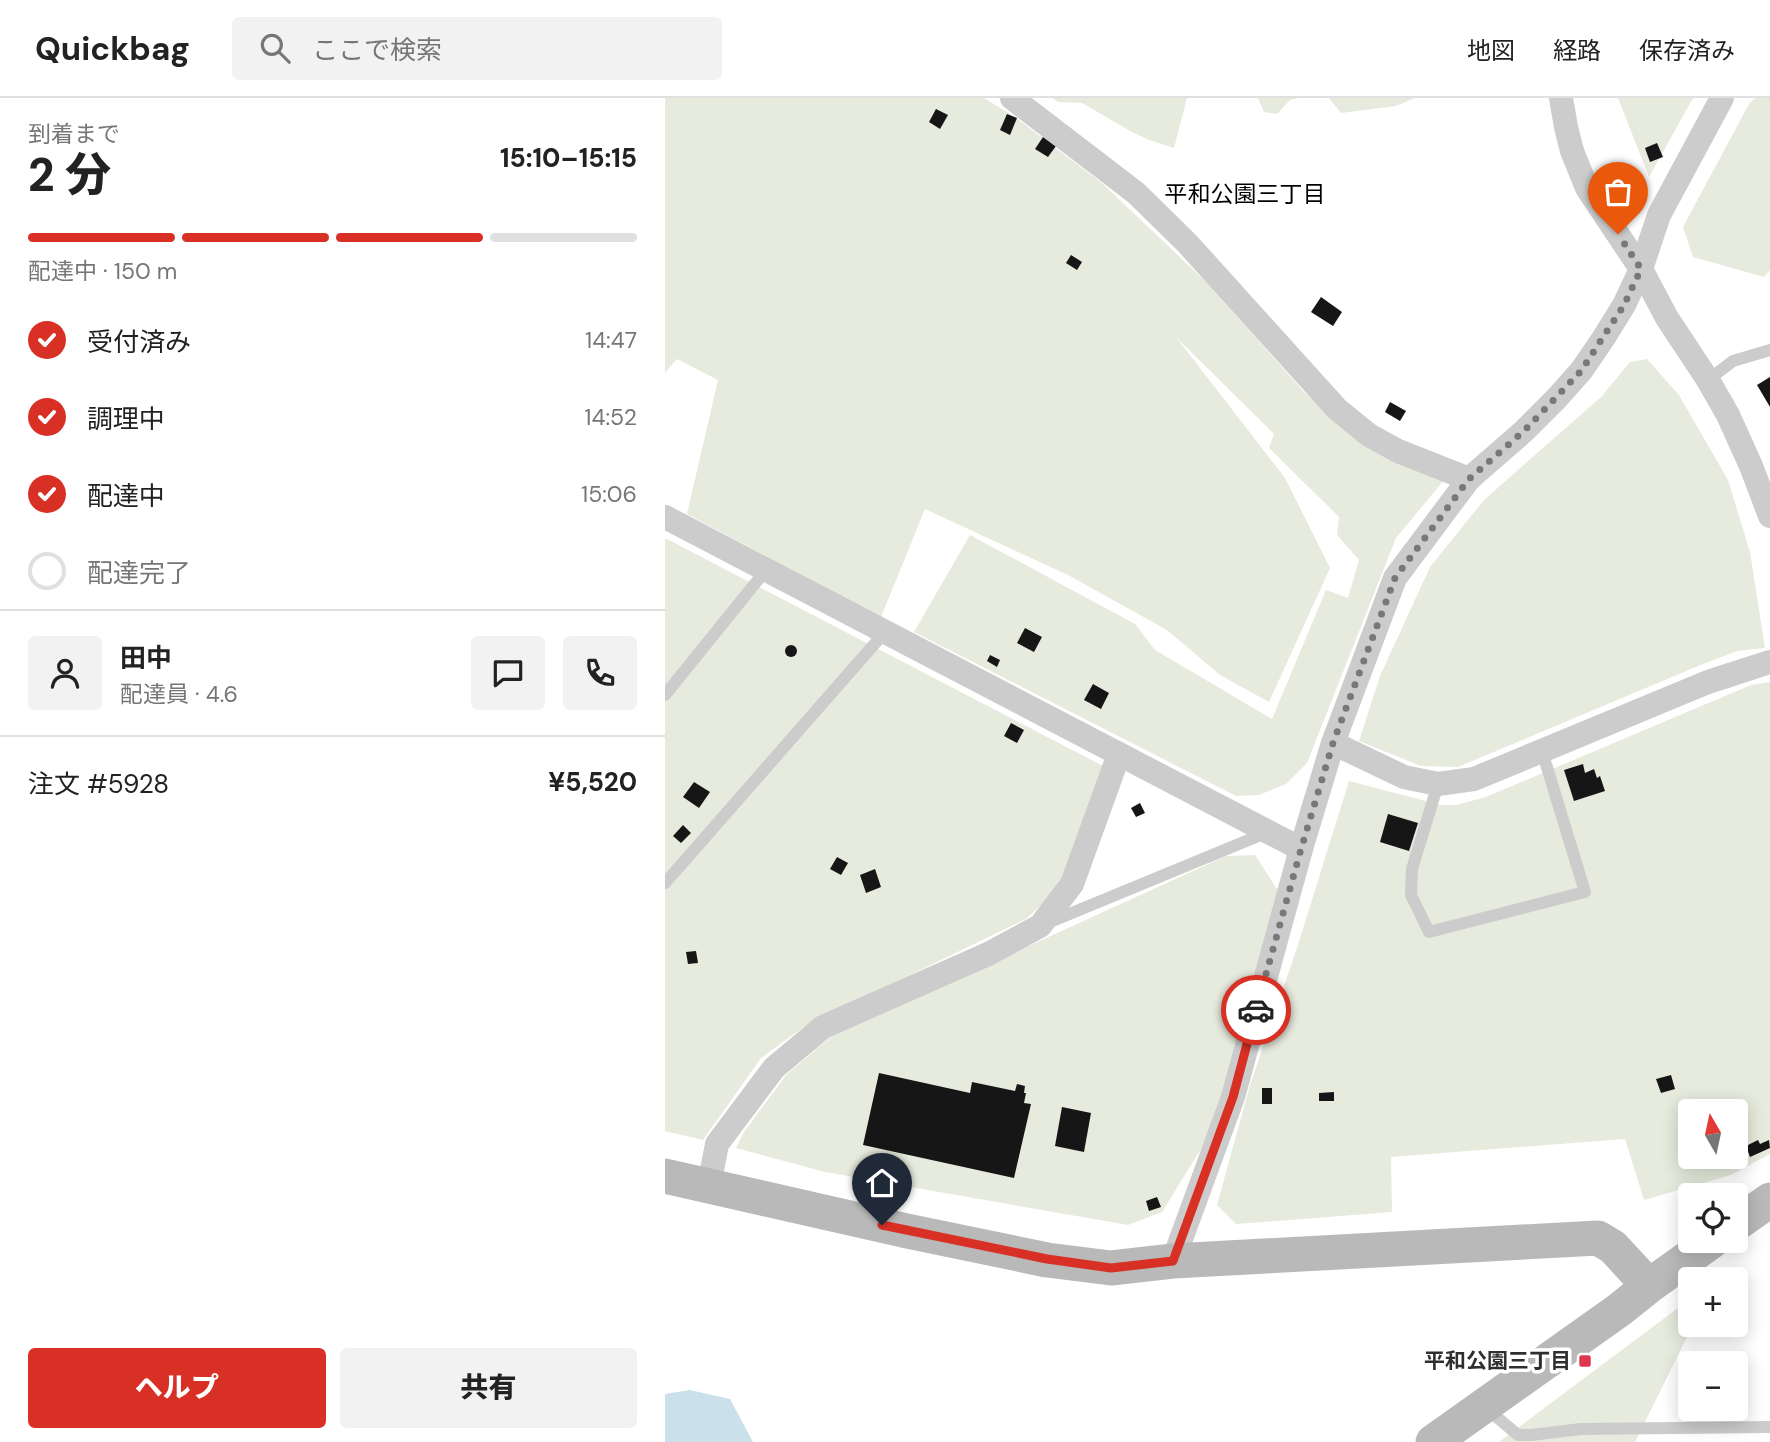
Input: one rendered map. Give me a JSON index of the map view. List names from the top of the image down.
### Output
{
  "districts": ["平和公園三丁目"],
  "places": {
    "transit": ["平和公園三丁目"]
  },
  "north": "top",
  "page": {
    "header": "Quickbag",
    "search": "ここで検索",
    "nav": ["地図", "経路", "保存済み"],
    "heading": ["2 分", "到着まで", "15:10–15:15"],
    "panel": [
      "田中",
      "配達員 · 4.6",
      "注文 #5928",
      "¥5,520"
    ],
    "bar": "配達中 · 150 m",
    "list": [
      ["受付済み", "14:47"],
      ["調理中", "14:52"],
      ["配達中", "15:06"],
      "配達完了"
    ],
    "map_buttons": ["+", "−"],
    "buttons": ["ヘルプ", "共有"]
  }
}
